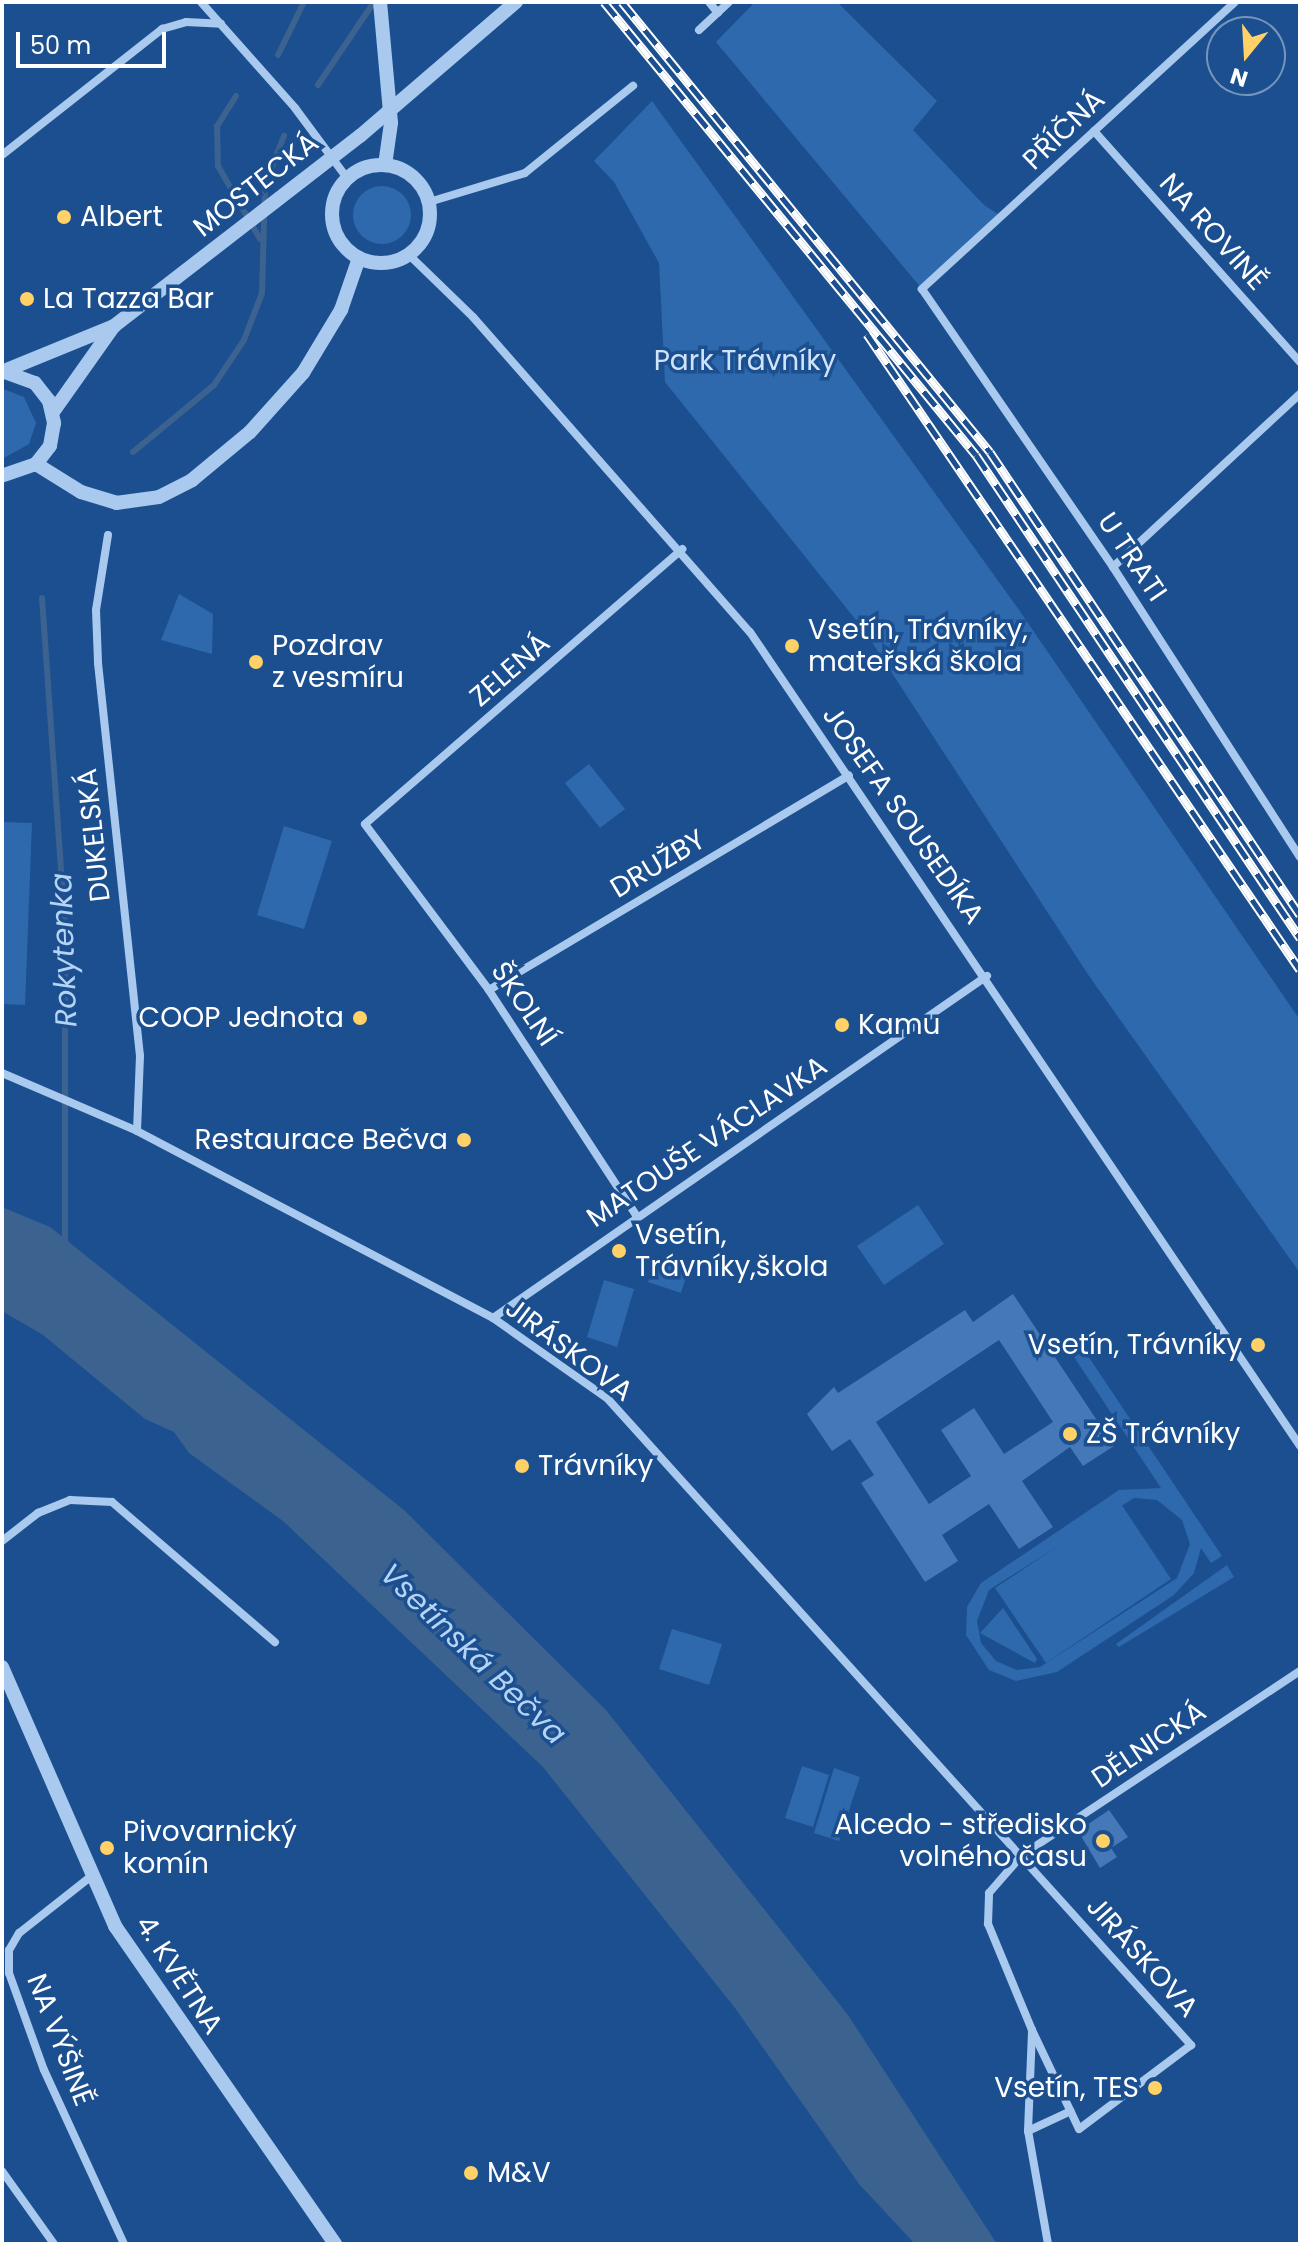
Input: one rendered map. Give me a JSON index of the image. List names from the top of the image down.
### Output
{
  "streets": {
    "street": [
      "PŘÍČNÁ",
      "MOSTECKÁ",
      "NA ROVINĚ",
      "U TRATI",
      "ZELENÁ",
      "JOSEFA SOUSEDÍKA",
      "DUKELSKÁ",
      "DRUŽBY",
      "ŠKOLNÍ",
      "MATOUŠE VÁCLAVKA",
      "JIRÁSKOVA",
      "DĚLNICKÁ",
      "4. KVĚTNA",
      "NA VÝŠINĚ"
    ]
  },
  "crossings": [
    ["PŘÍČNÁ", "NA ROVINĚ"],
    ["PŘÍČNÁ", "U TRATI"],
    ["ZELENÁ", "JOSEFA SOUSEDÍKA"],
    ["ZELENÁ", "ŠKOLNÍ"],
    ["JOSEFA SOUSEDÍKA", "DRUŽBY"],
    ["JOSEFA SOUSEDÍKA", "MATOUŠE VÁCLAVKA"],
    ["DUKELSKÁ", "JIRÁSKOVA"],
    ["DRUŽBY", "ŠKOLNÍ"],
    ["ŠKOLNÍ", "MATOUŠE VÁCLAVKA"],
    ["MATOUŠE VÁCLAVKA", "JIRÁSKOVA"],
    ["JIRÁSKOVA", "DĚLNICKÁ"],
    ["4. KVĚTNA", "NA VÝŠINĚ"]
  ],
  "water": ["Rokytenka", "Vsetínská Bečva"],
  "parks": ["Park Trávníky"],
  "places": [
    "Albert",
    "La Tazza Bar",
    "Vsetín, Trávníky, mateřská škola",
    "Pozdrav z vesmíru",
    "COOP Jednota",
    "Kamu",
    "Restaurace Bečva",
    "Vsetín, Trávníky,škola",
    "Vsetín, Trávníky",
    "ZŠ Trávníky",
    "Trávníky",
    "Alcedo - středisko volného času",
    "Pivovarnický komín",
    "Vsetín, TES",
    "M&V"
  ],
  "scale_bar": "50 m",
  "north": "bottom"
}
